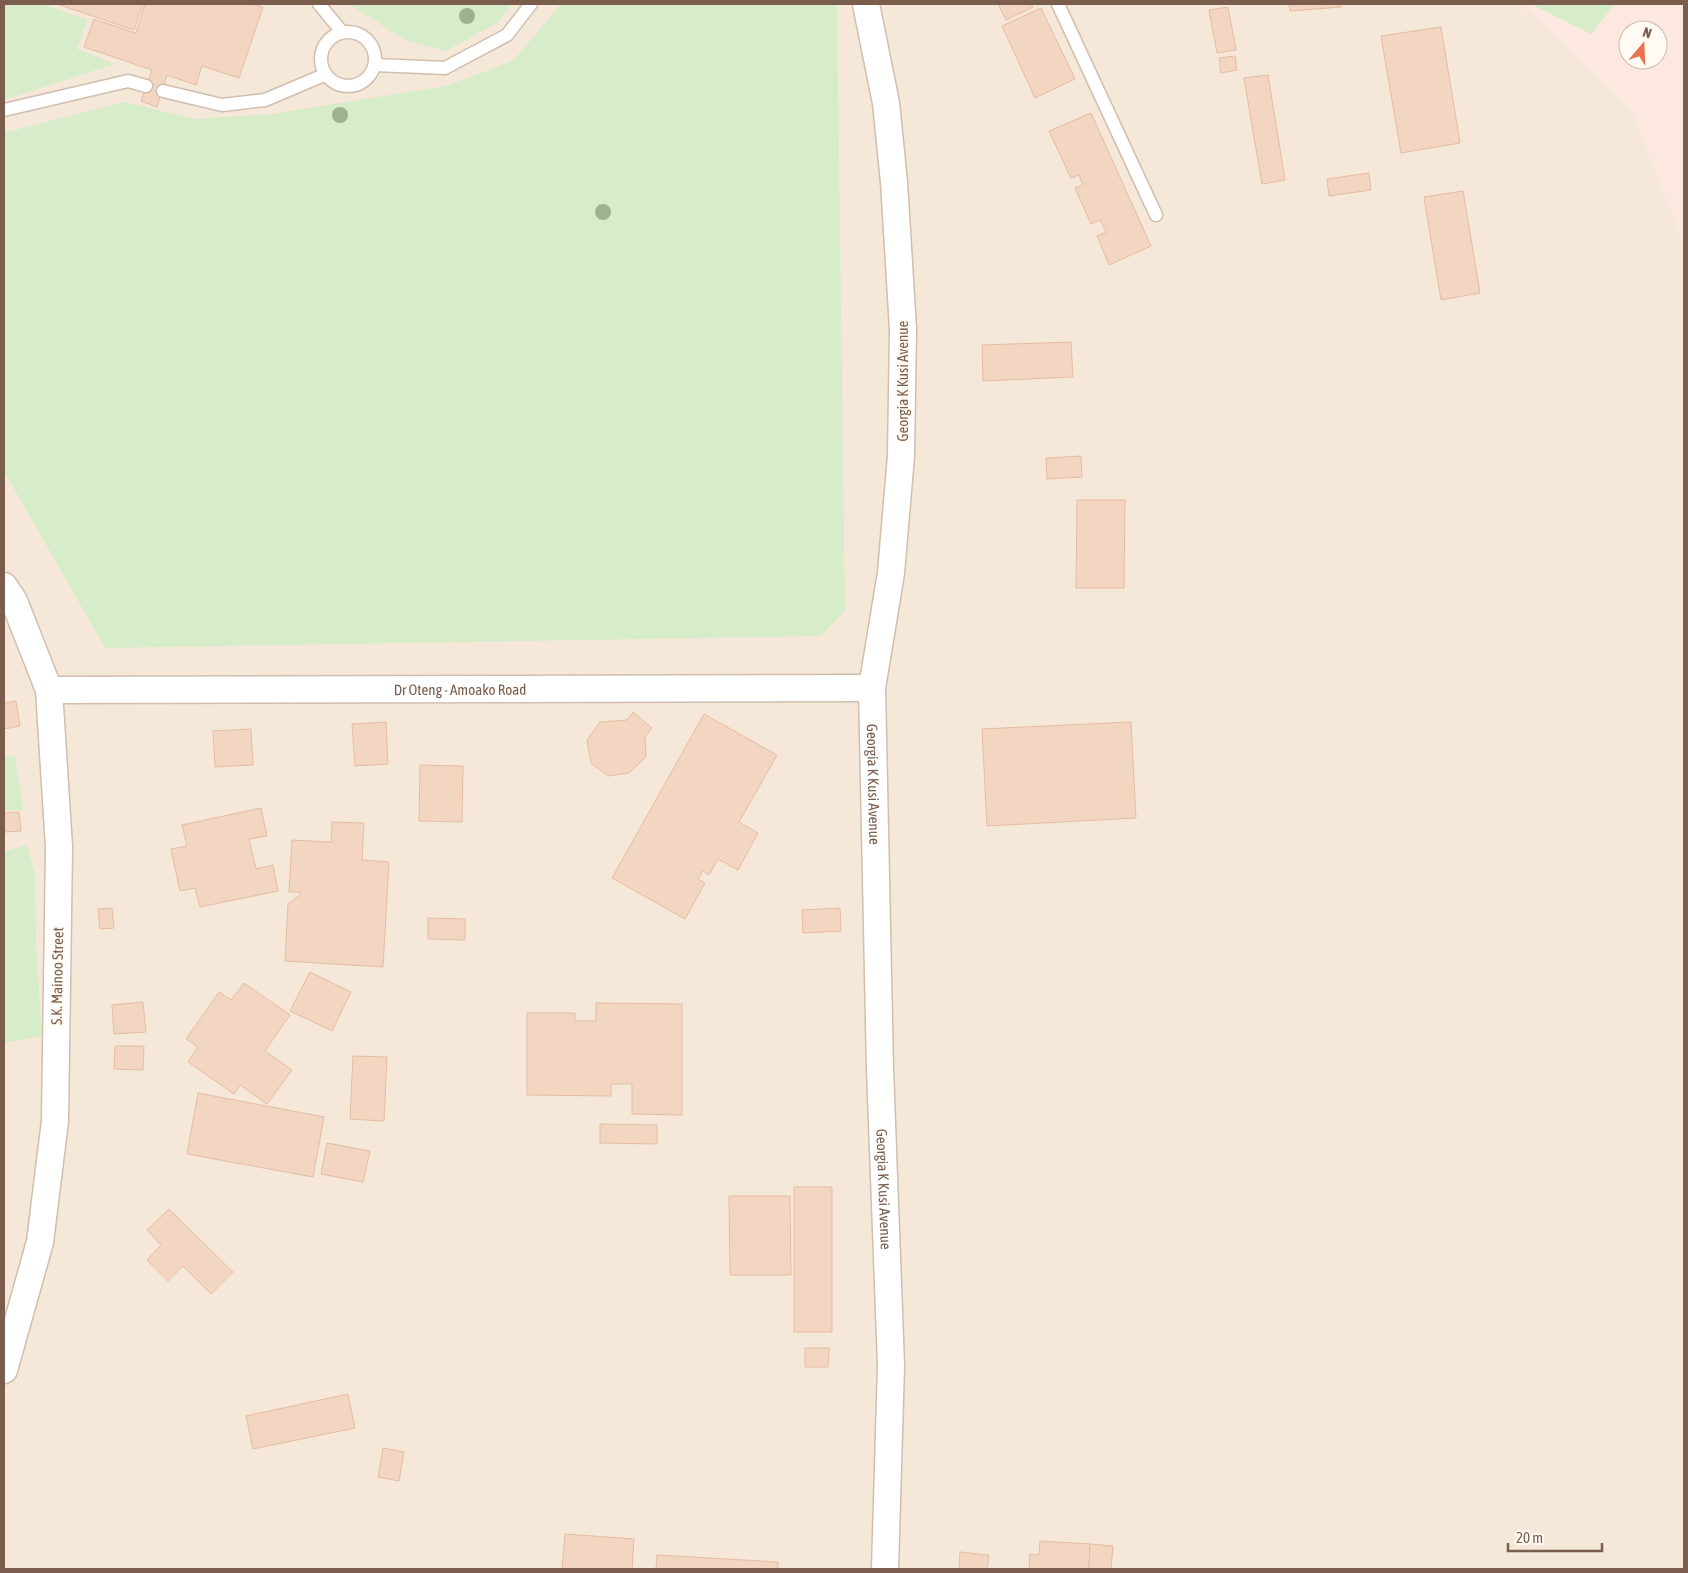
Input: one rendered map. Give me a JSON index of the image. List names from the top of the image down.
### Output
{
  "streets": {
    "street": ["Georgia K Kusi Avenue", "Dr Oteng - Amoako Road", "S.K. Mainoo Street"]
  },
  "crossings": [
    ["Georgia K Kusi Avenue", "Dr Oteng - Amoako Road"],
    ["Dr Oteng - Amoako Road", "S.K. Mainoo Street"]
  ],
  "scale_bar": "20 m",
  "north": "top"
}
